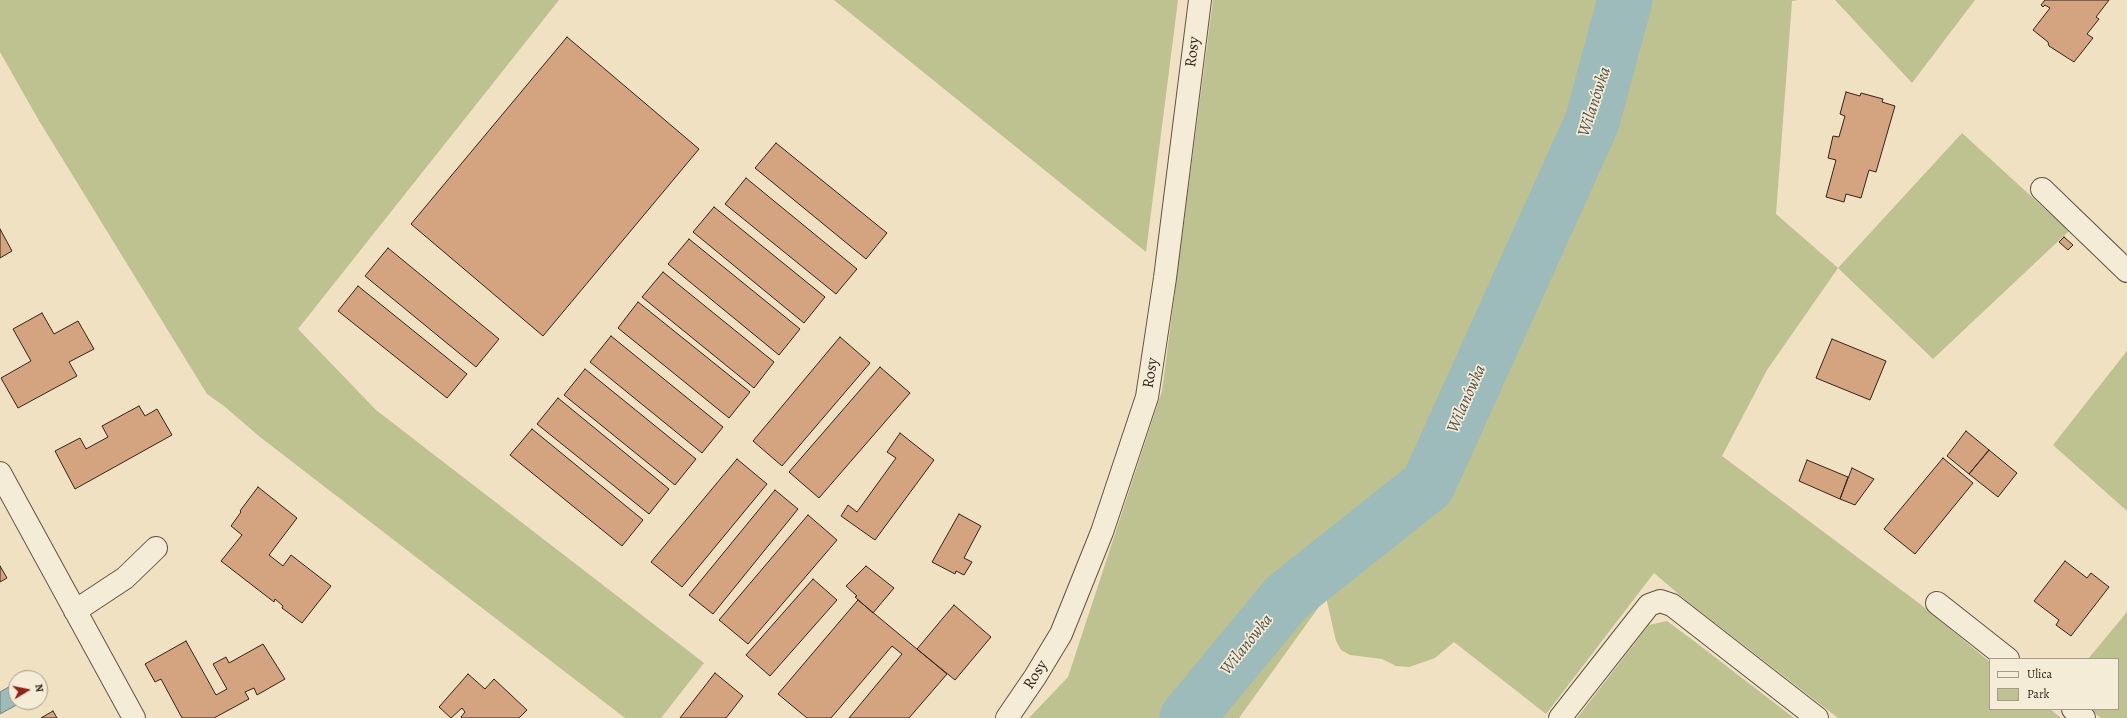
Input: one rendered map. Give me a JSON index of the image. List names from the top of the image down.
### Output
{
  "streets": {
    "street": ["Rosy"]
  },
  "water": ["Wilanówka"],
  "legend": ["Ulica", "Park"],
  "north": "right"
}
